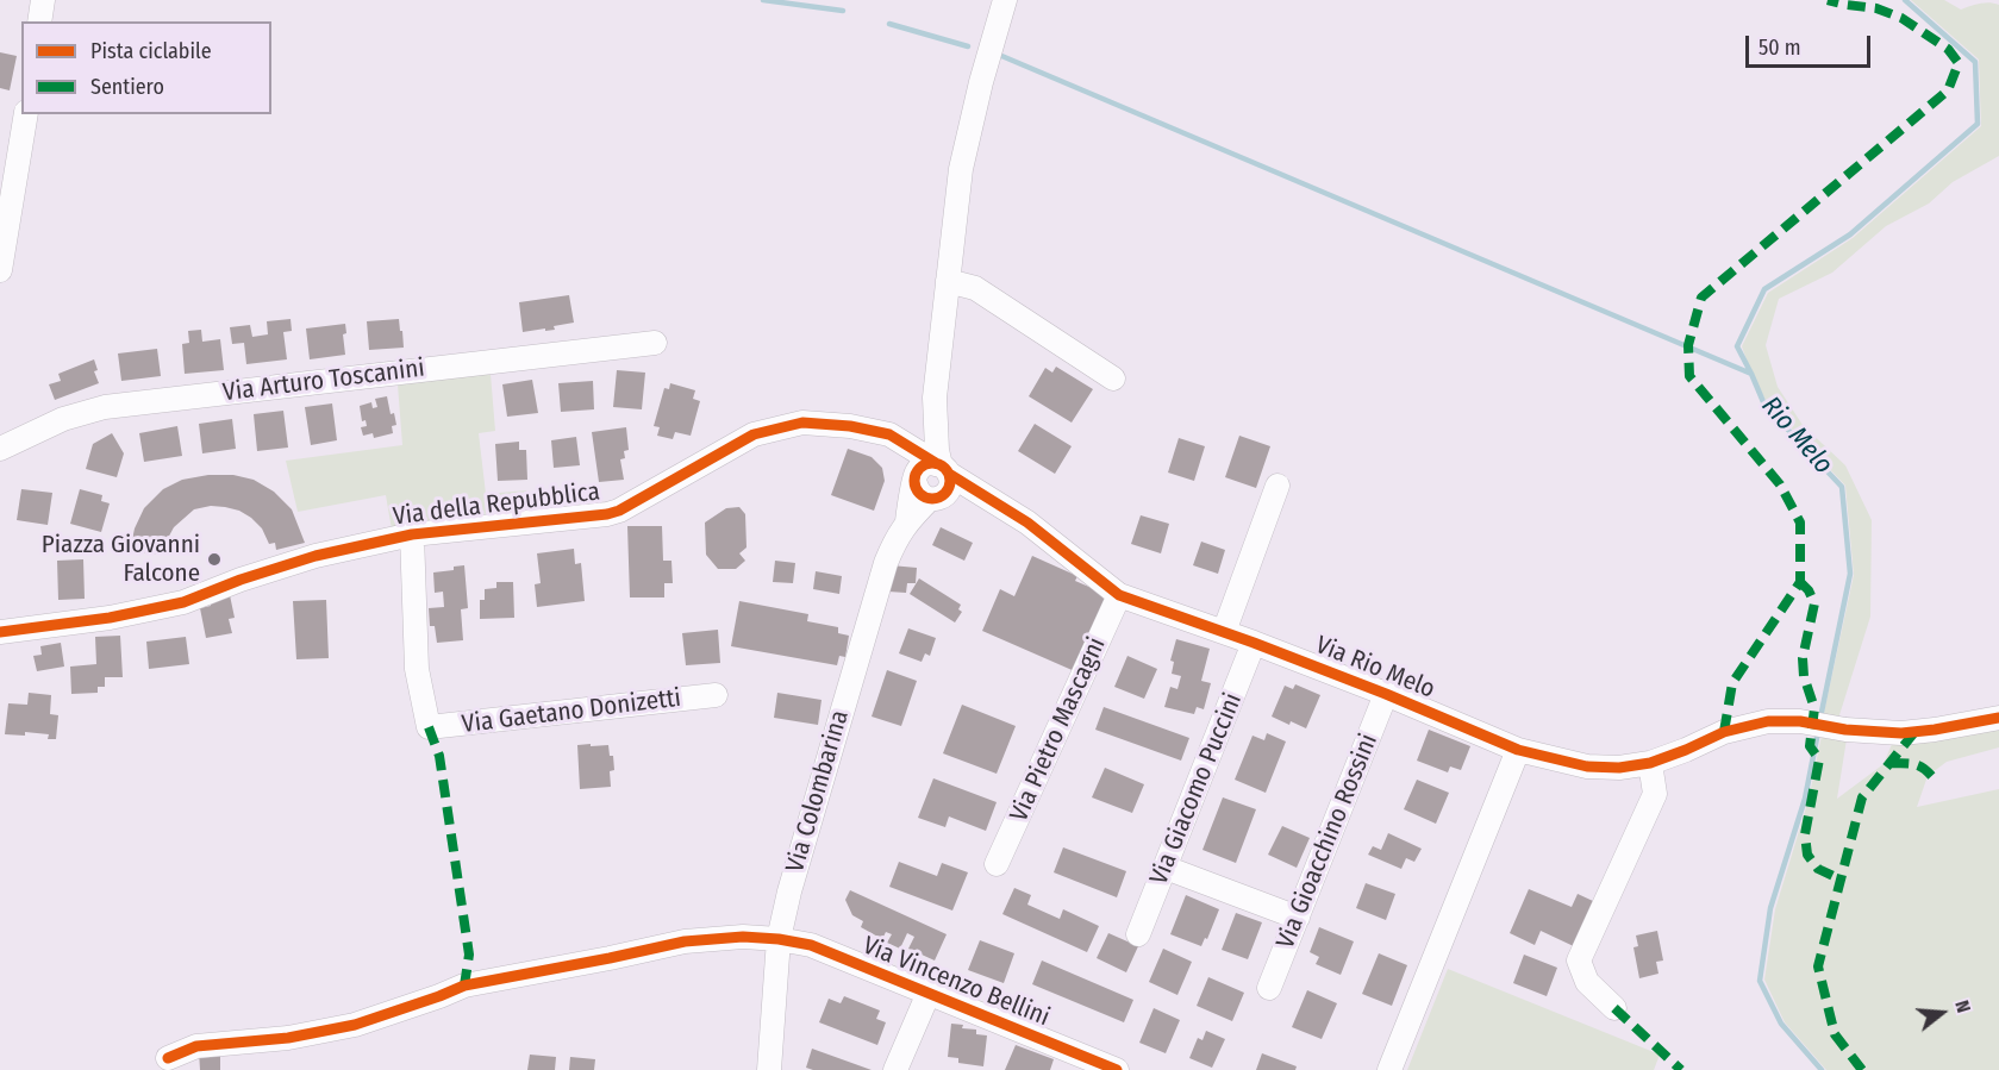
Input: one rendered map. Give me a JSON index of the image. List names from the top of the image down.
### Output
{
  "streets": {
    "street": [
      "Via Arturo Toscanini",
      "Via della Repubblica",
      "Via Rio Melo",
      "Via Gaetano Donizetti",
      "Via Pietro Mascagni",
      "Via Giacomo Puccini",
      "Via Colombarina",
      "Via Gioacchino Rossini",
      "Via Vincenzo Bellini"
    ]
  },
  "crossings": [
    ["Via della Repubblica", "Via Rio Melo"],
    ["Via della Repubblica", "Via Gaetano Donizetti"],
    ["Via della Repubblica", "Via Colombarina"],
    ["Via Rio Melo", "Via Pietro Mascagni"],
    ["Via Rio Melo", "Via Giacomo Puccini"],
    ["Via Rio Melo", "Via Colombarina"],
    ["Via Rio Melo", "Via Gioacchino Rossini"],
    ["Via Colombarina", "Via Vincenzo Bellini"]
  ],
  "water": ["Rio Melo"],
  "places": ["Piazza Giovanni Falcone"],
  "legend": ["Pista ciclabile", "Sentiero"],
  "scale_bar": "50 m",
  "north": "right"
}
